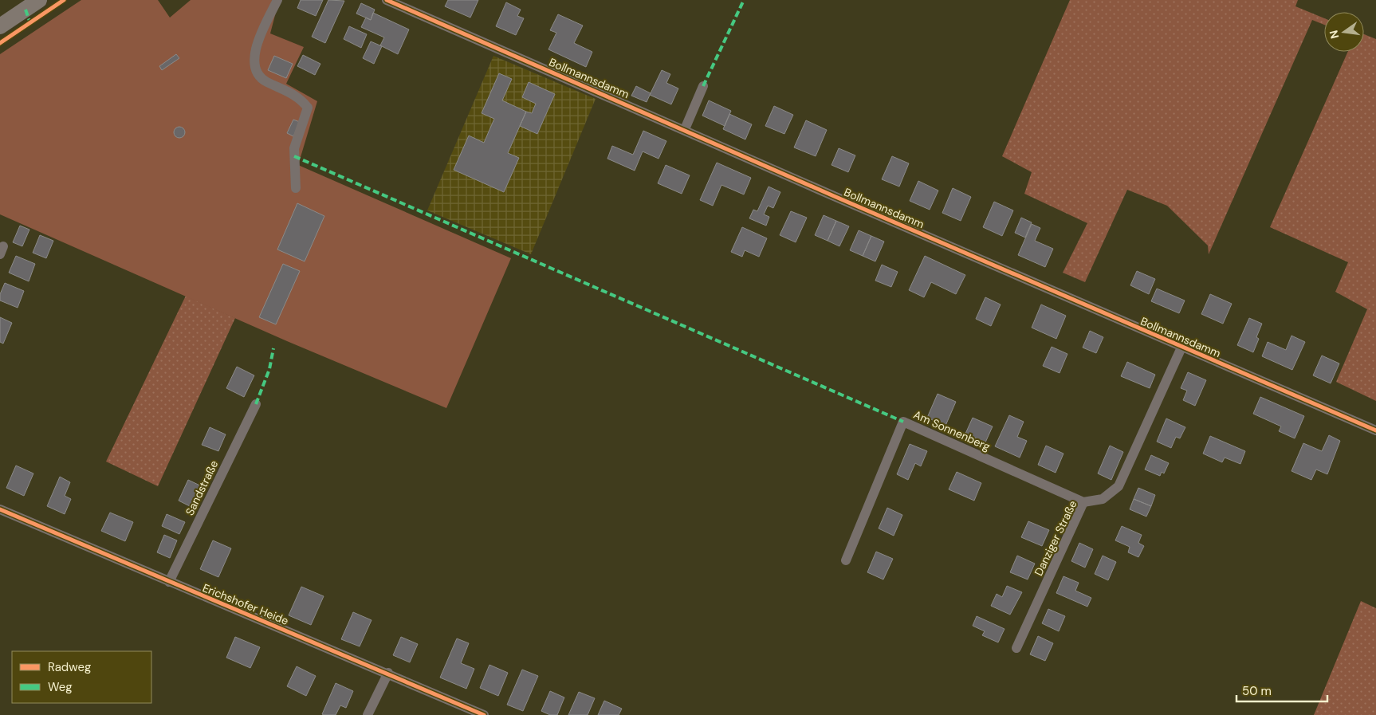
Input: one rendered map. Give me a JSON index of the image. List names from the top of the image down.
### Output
{
  "streets": {
    "street": [
      "Bollmannsdamm",
      "Am Sonnenberg",
      "Sandstraße",
      "Danziger Straße",
      "Erichshofer Heide"
    ]
  },
  "crossings": [
    ["Bollmannsdamm", "Danziger Straße"],
    ["Am Sonnenberg", "Danziger Straße"],
    ["Sandstraße", "Erichshofer Heide"]
  ],
  "legend": ["Radweg", "Weg"],
  "scale_bar": "50 m",
  "north": "left"
}
